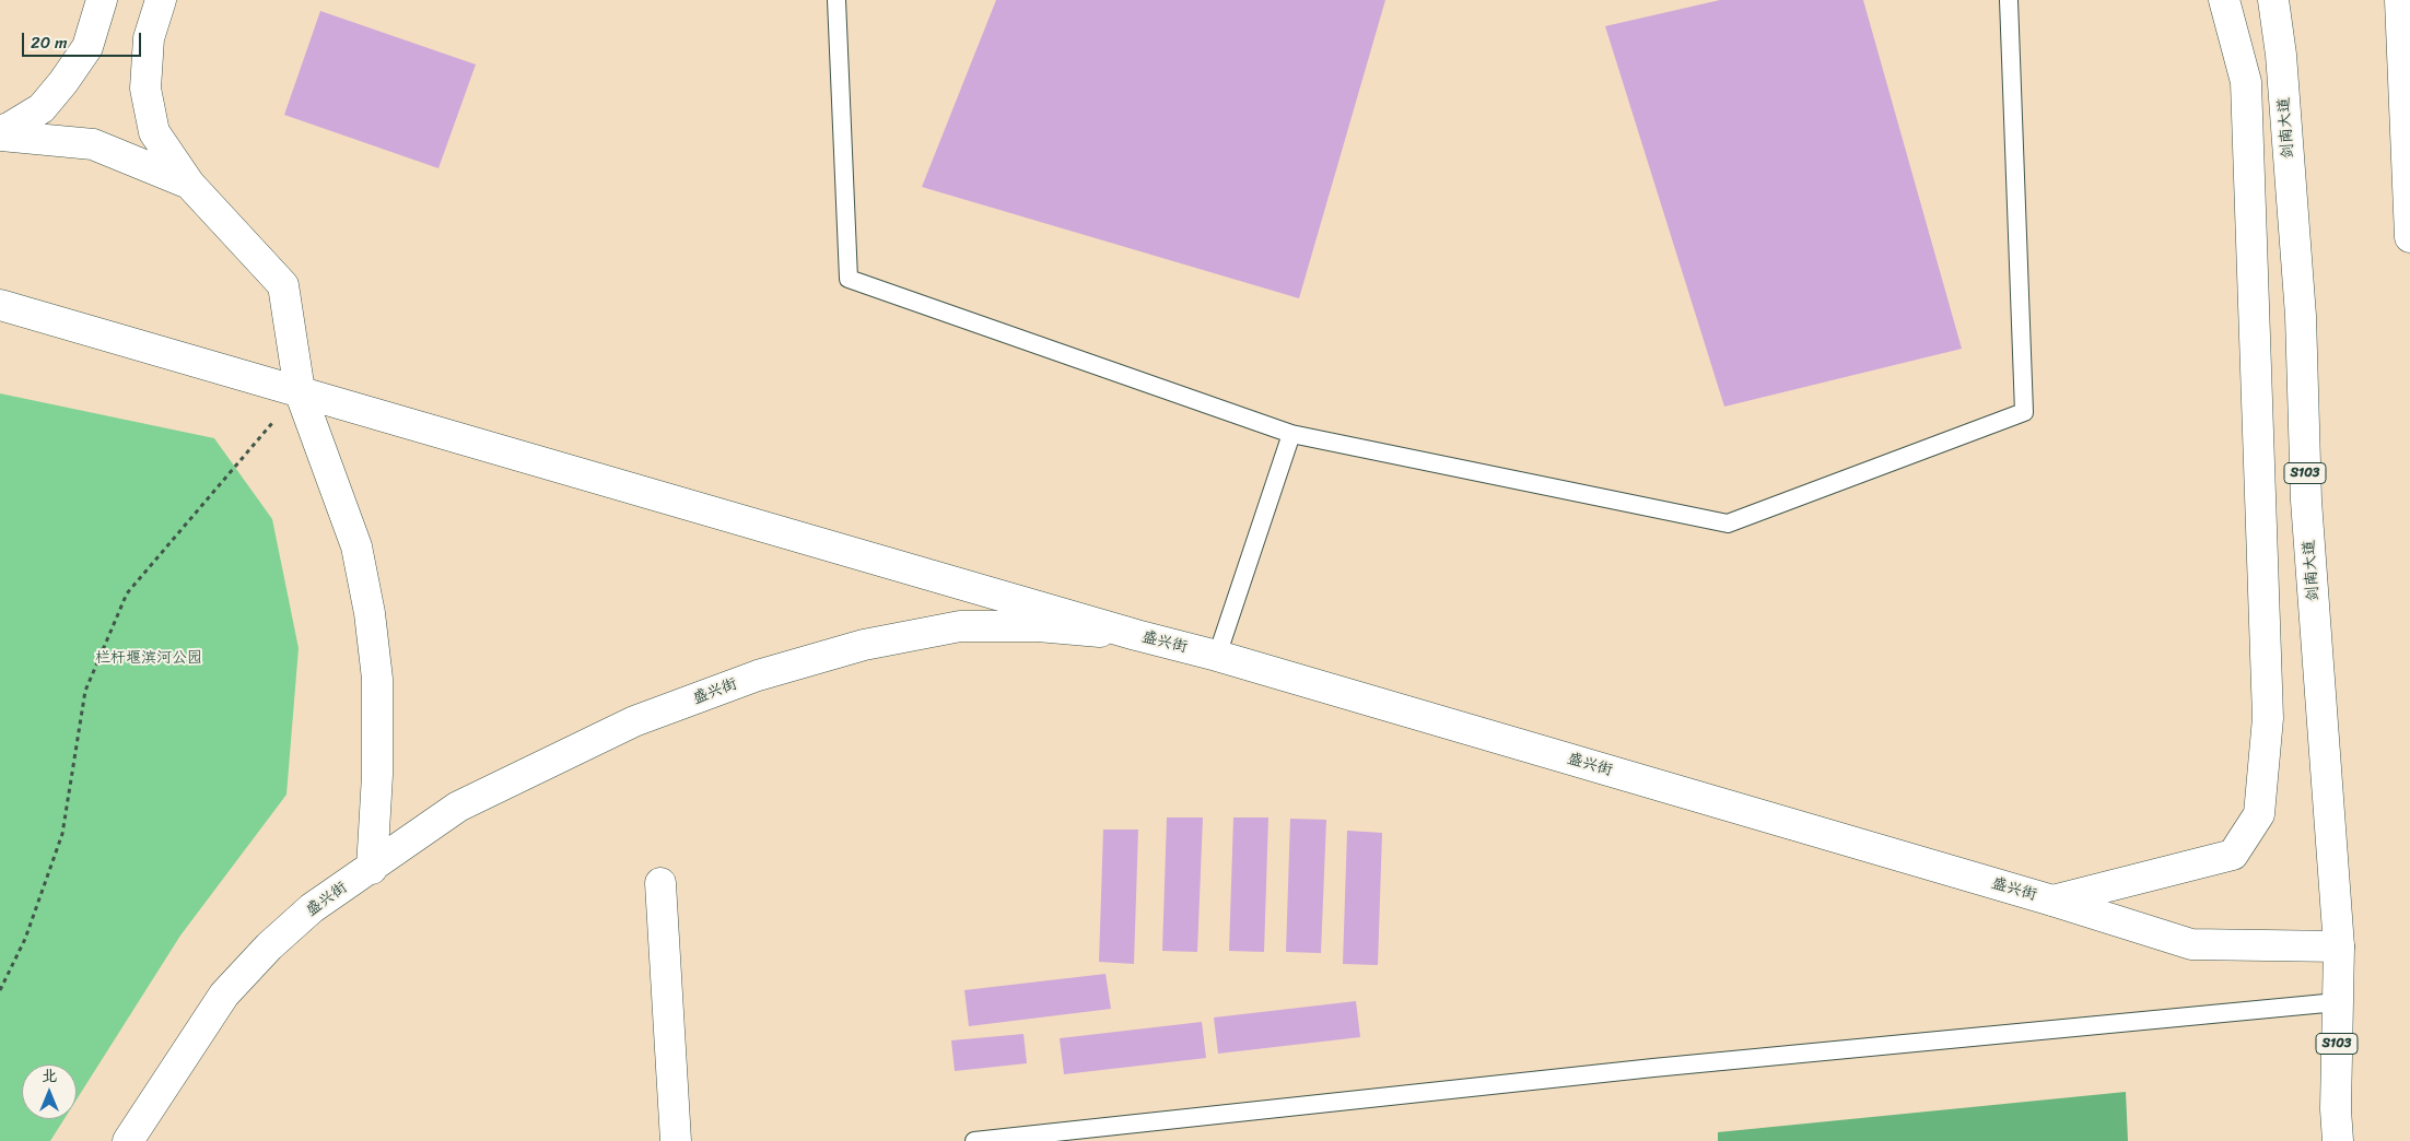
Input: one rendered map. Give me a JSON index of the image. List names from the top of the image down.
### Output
{
  "streets": {
    "main road": ["剑南大道", "S103", "盛兴街"]
  },
  "crossings": [
    ["剑南大道", "盛兴街"]
  ],
  "parks": ["栏杆堰滨河公园"],
  "scale_bar": "20 m",
  "north": "top"
}
